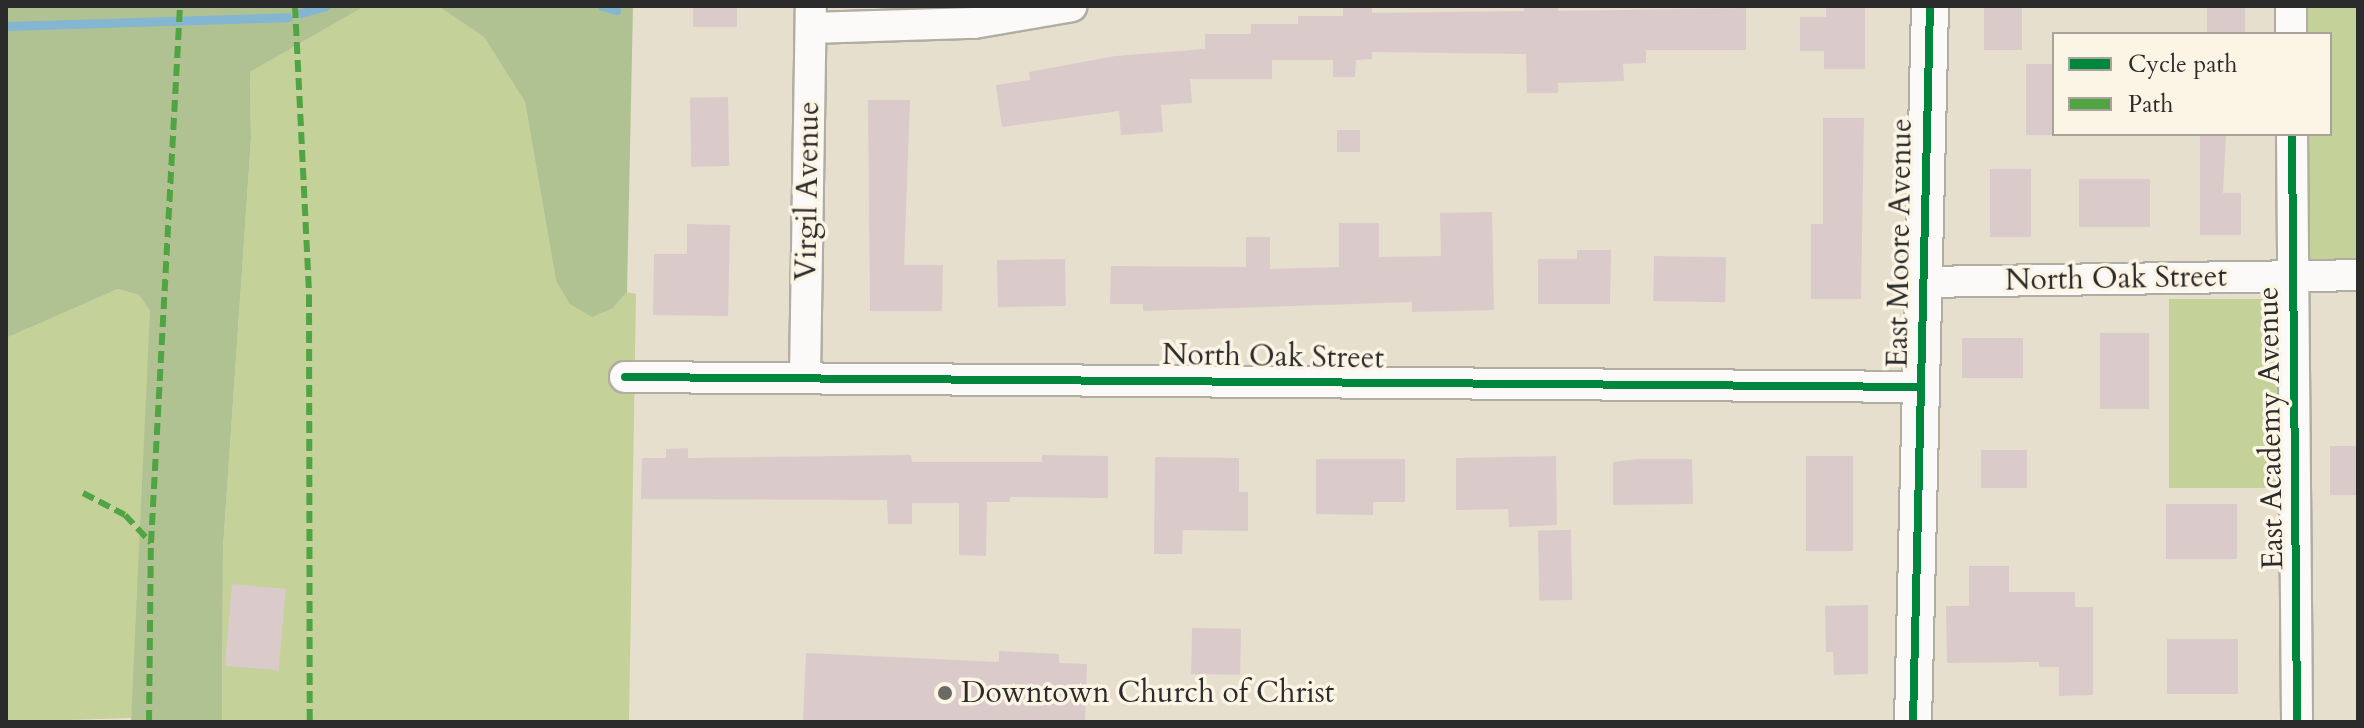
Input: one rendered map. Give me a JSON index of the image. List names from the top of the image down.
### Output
{
  "streets": {
    "street": [
      "Virgil Avenue",
      "East Moore Avenue",
      "North Oak Street",
      "East Academy Avenue"
    ]
  },
  "crossings": [
    ["Virgil Avenue", "North Oak Street"],
    ["East Moore Avenue", "North Oak Street"],
    ["North Oak Street", "East Academy Avenue"]
  ],
  "places": ["Downtown Church of Christ"],
  "legend": ["Cycle path", "Path"]
}
